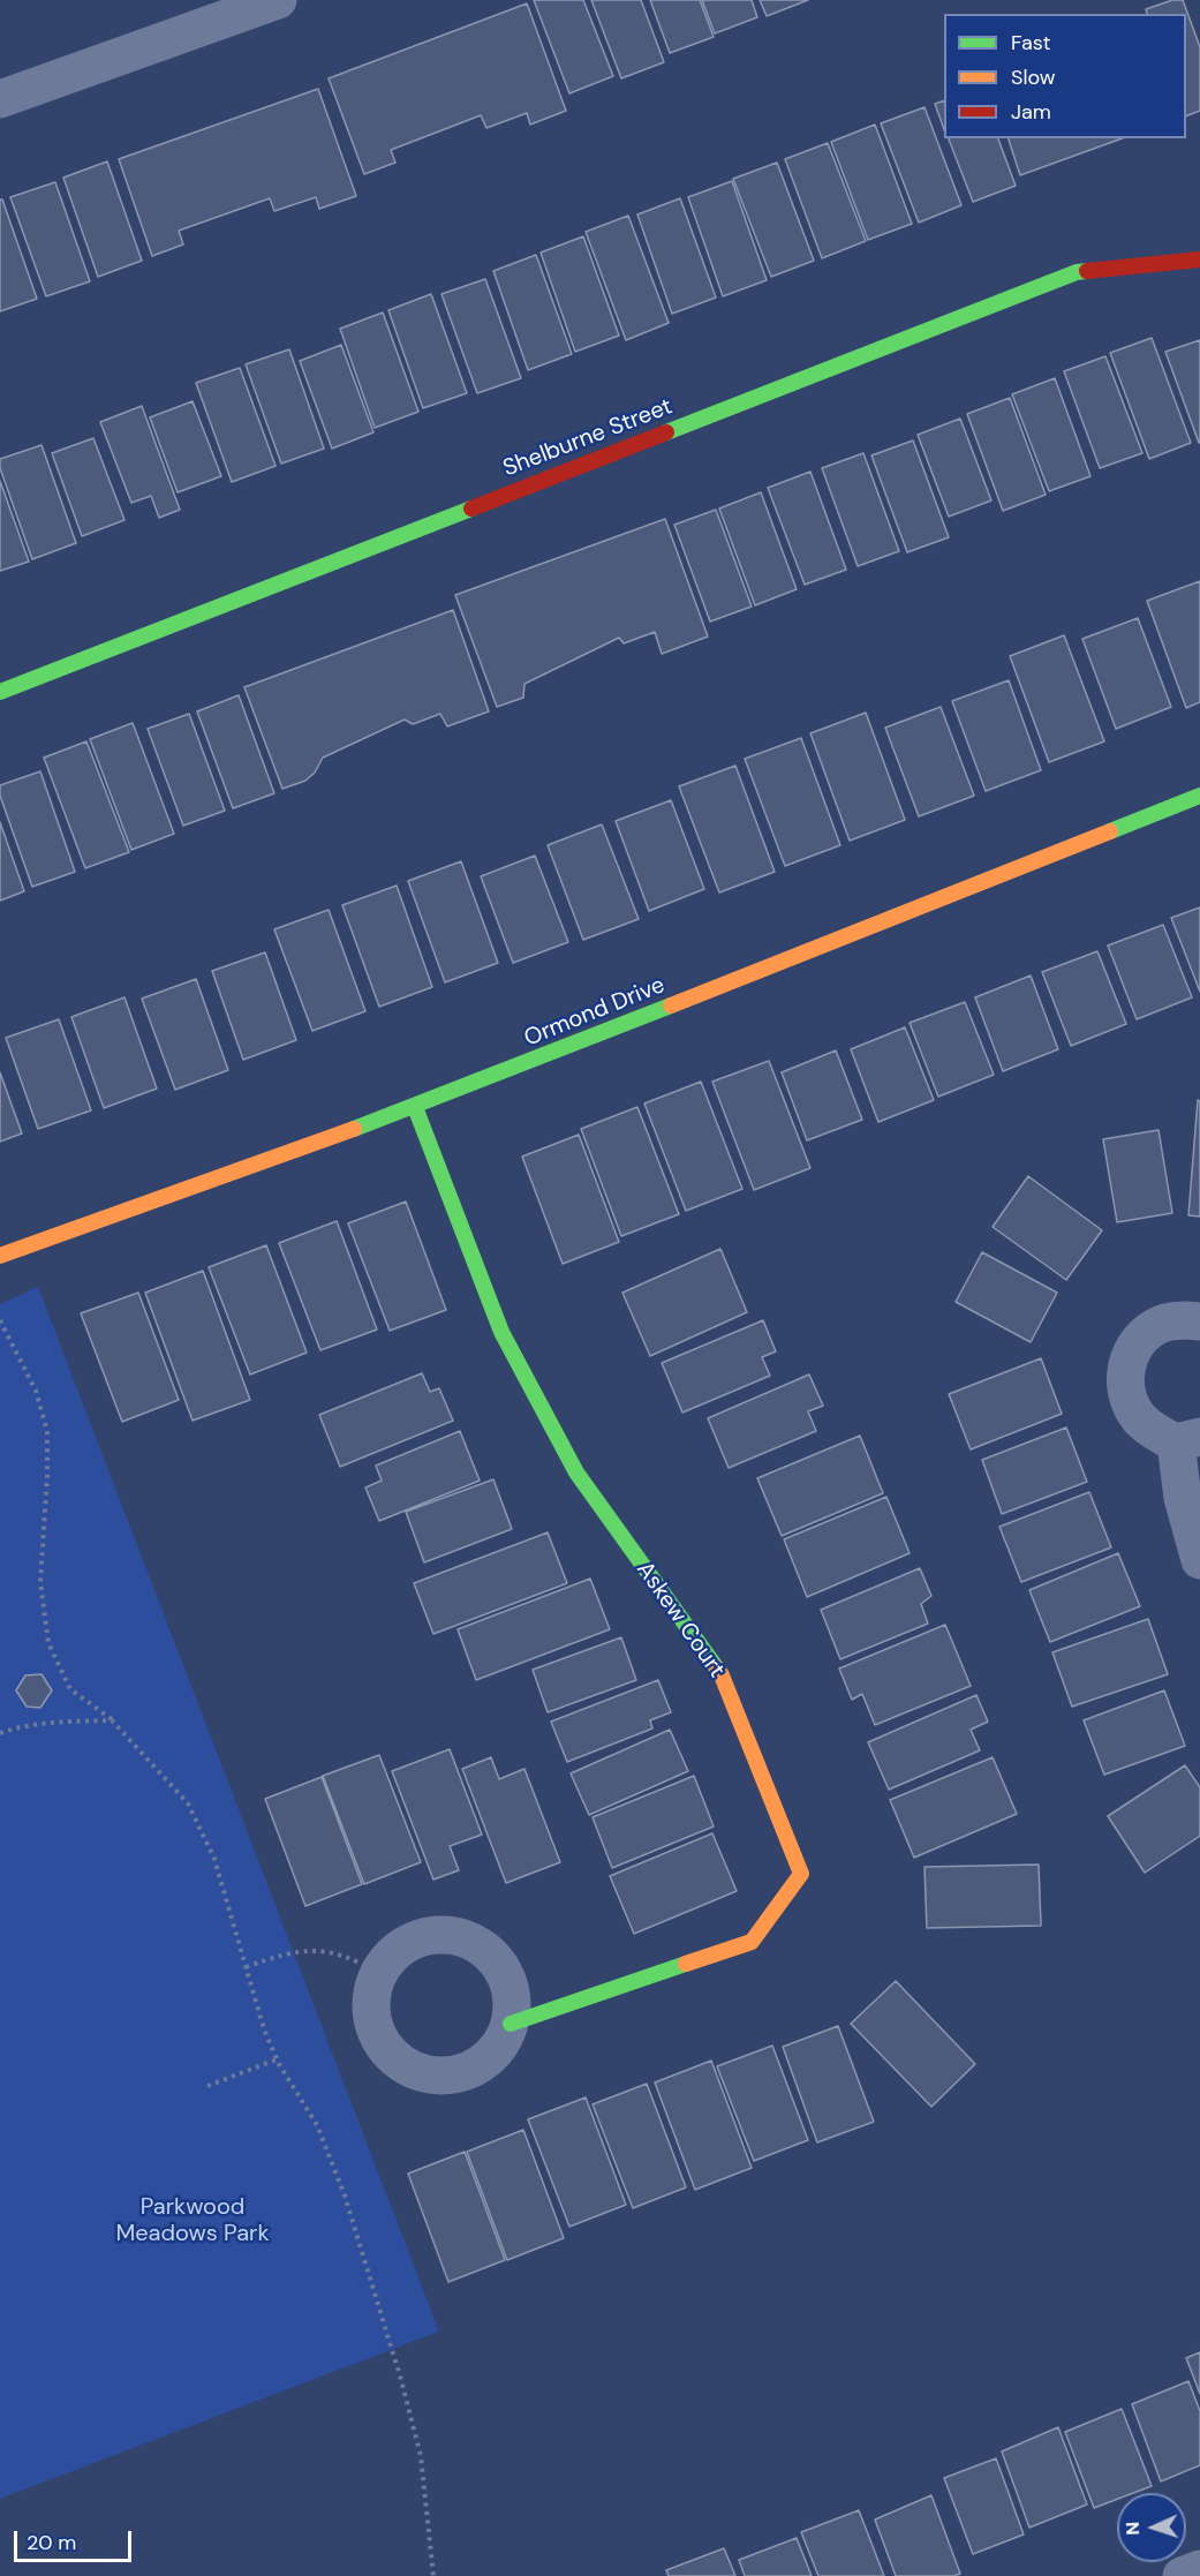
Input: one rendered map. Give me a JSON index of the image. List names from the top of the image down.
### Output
{
  "streets": {
    "street": ["Shelburne Street", "Ormond Drive", "Askew Court"]
  },
  "crossings": [
    ["Ormond Drive", "Askew Court"]
  ],
  "parks": ["Parkwood Meadows Park"],
  "legend": ["Fast", "Slow", "Jam"],
  "scale_bar": "20 m",
  "north": "left"
}
